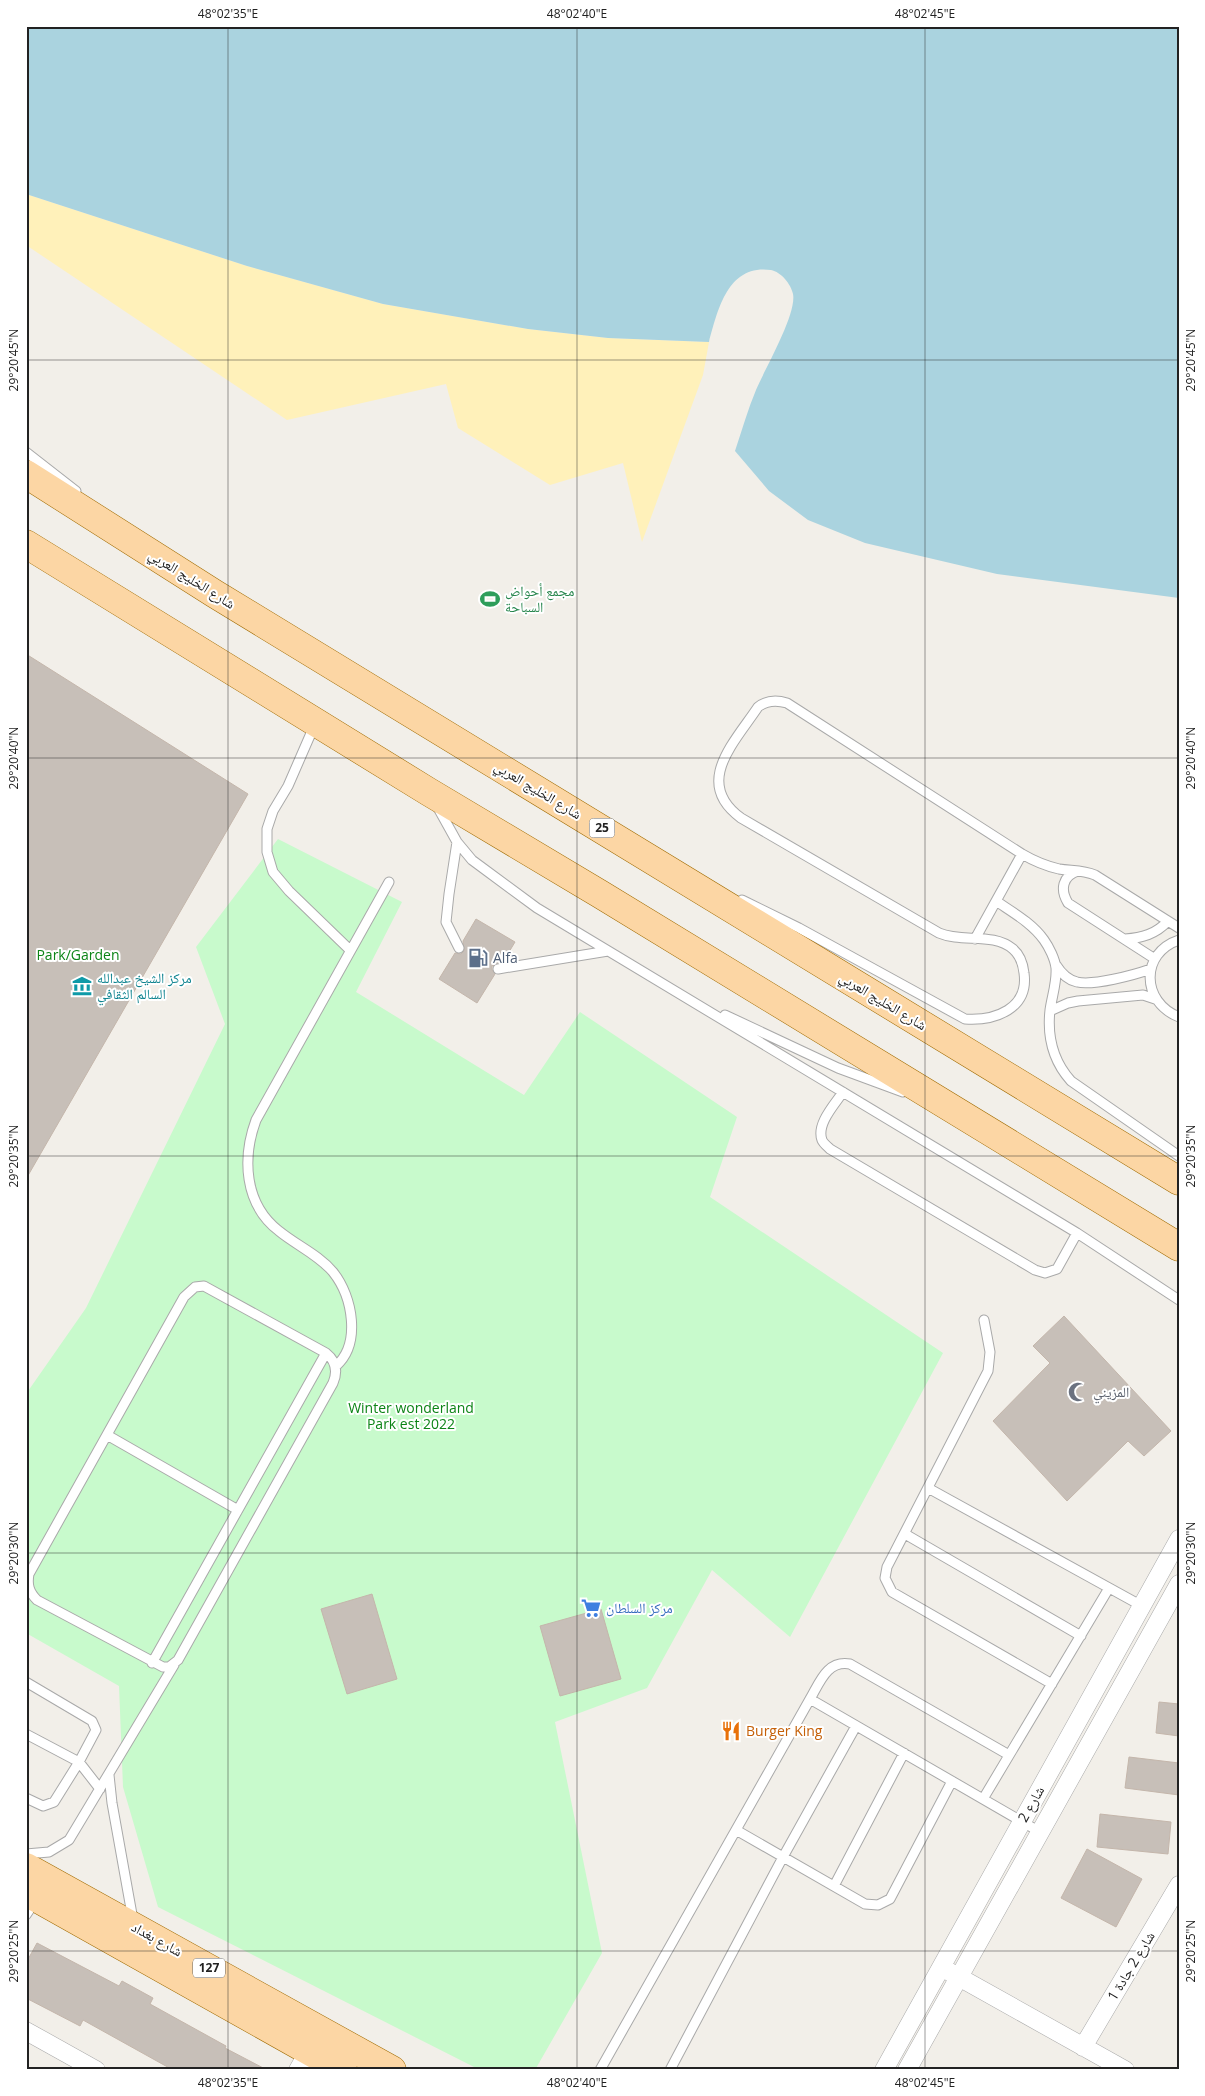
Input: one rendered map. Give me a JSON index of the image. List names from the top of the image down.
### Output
{
  "streets": {
    "main road": [
      "شارع الخليج العربي",
      "25",
      "شارع بغداد",
      "127"
    ],
    "street": ["شارع 2", "شارع 2 جادة 1"]
  },
  "parks": ["Park/Garden", "Winter wonderland Park est 2022"],
  "places": {
    "sports": ["مجمع أحواض السباحة"],
    "fuel station": ["Alfa"],
    "museum": ["مركز الشيخ عبدالله السالم الثقافي"],
    "mosque": ["المزيني"],
    "supermarket": ["مركز السلطان"],
    "restaurant": ["Burger King"]
  },
  "coordinates": [
    "48°02'35\"E",
    "48°02'40\"E",
    "48°02'45\"E",
    "29°20'45\"N",
    "29°20'40\"N",
    "29°20'35\"N",
    "29°20'30\"N",
    "29°20'25\"N"
  ]
}
